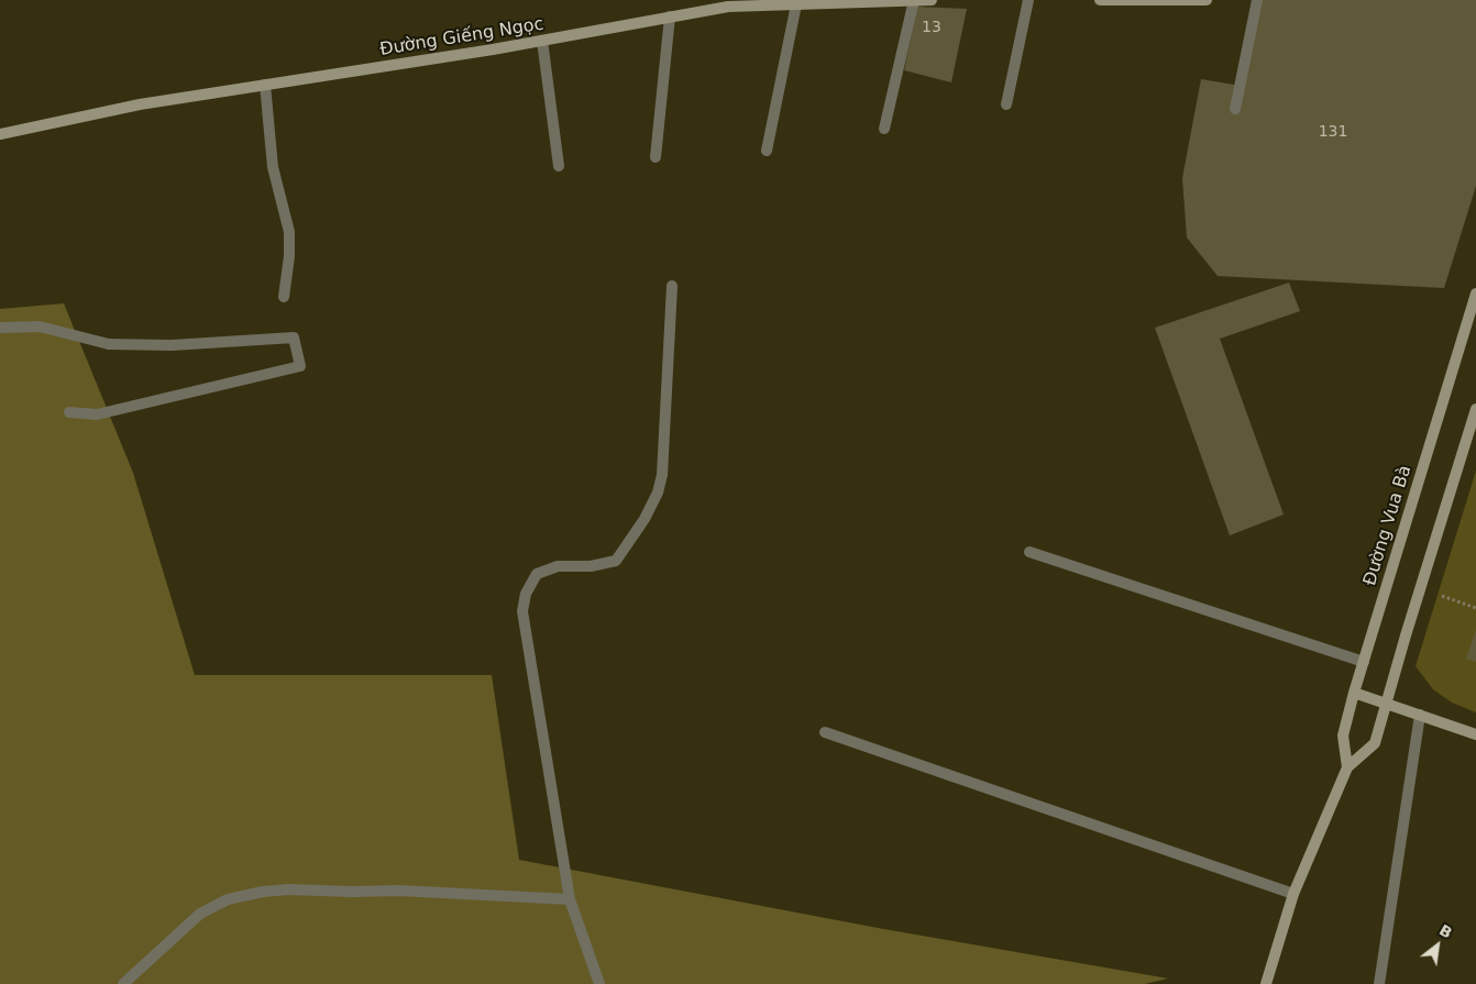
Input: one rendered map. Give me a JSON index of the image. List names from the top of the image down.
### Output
{
  "streets": {
    "main road": ["Đường Giếng Ngọc", "Đường Vua Bà"]
  },
  "house_numbers": ["13", "131"],
  "north": "top right"
}
